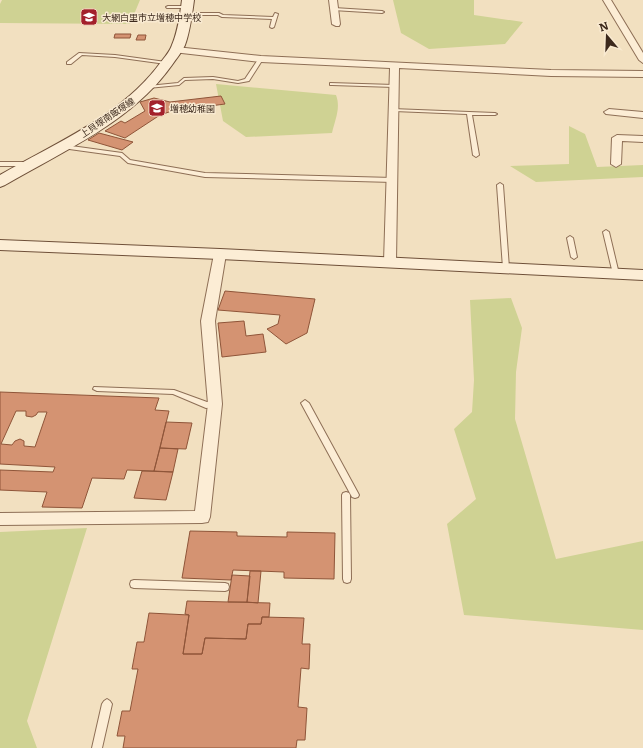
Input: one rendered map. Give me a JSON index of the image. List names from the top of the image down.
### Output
{
  "streets": {
    "street": ["上貝塚南飯塚線"]
  },
  "places": {
    "school or university": ["大網白里市立増穂中学校", "増穂幼稚園"]
  },
  "north": "top"
}
